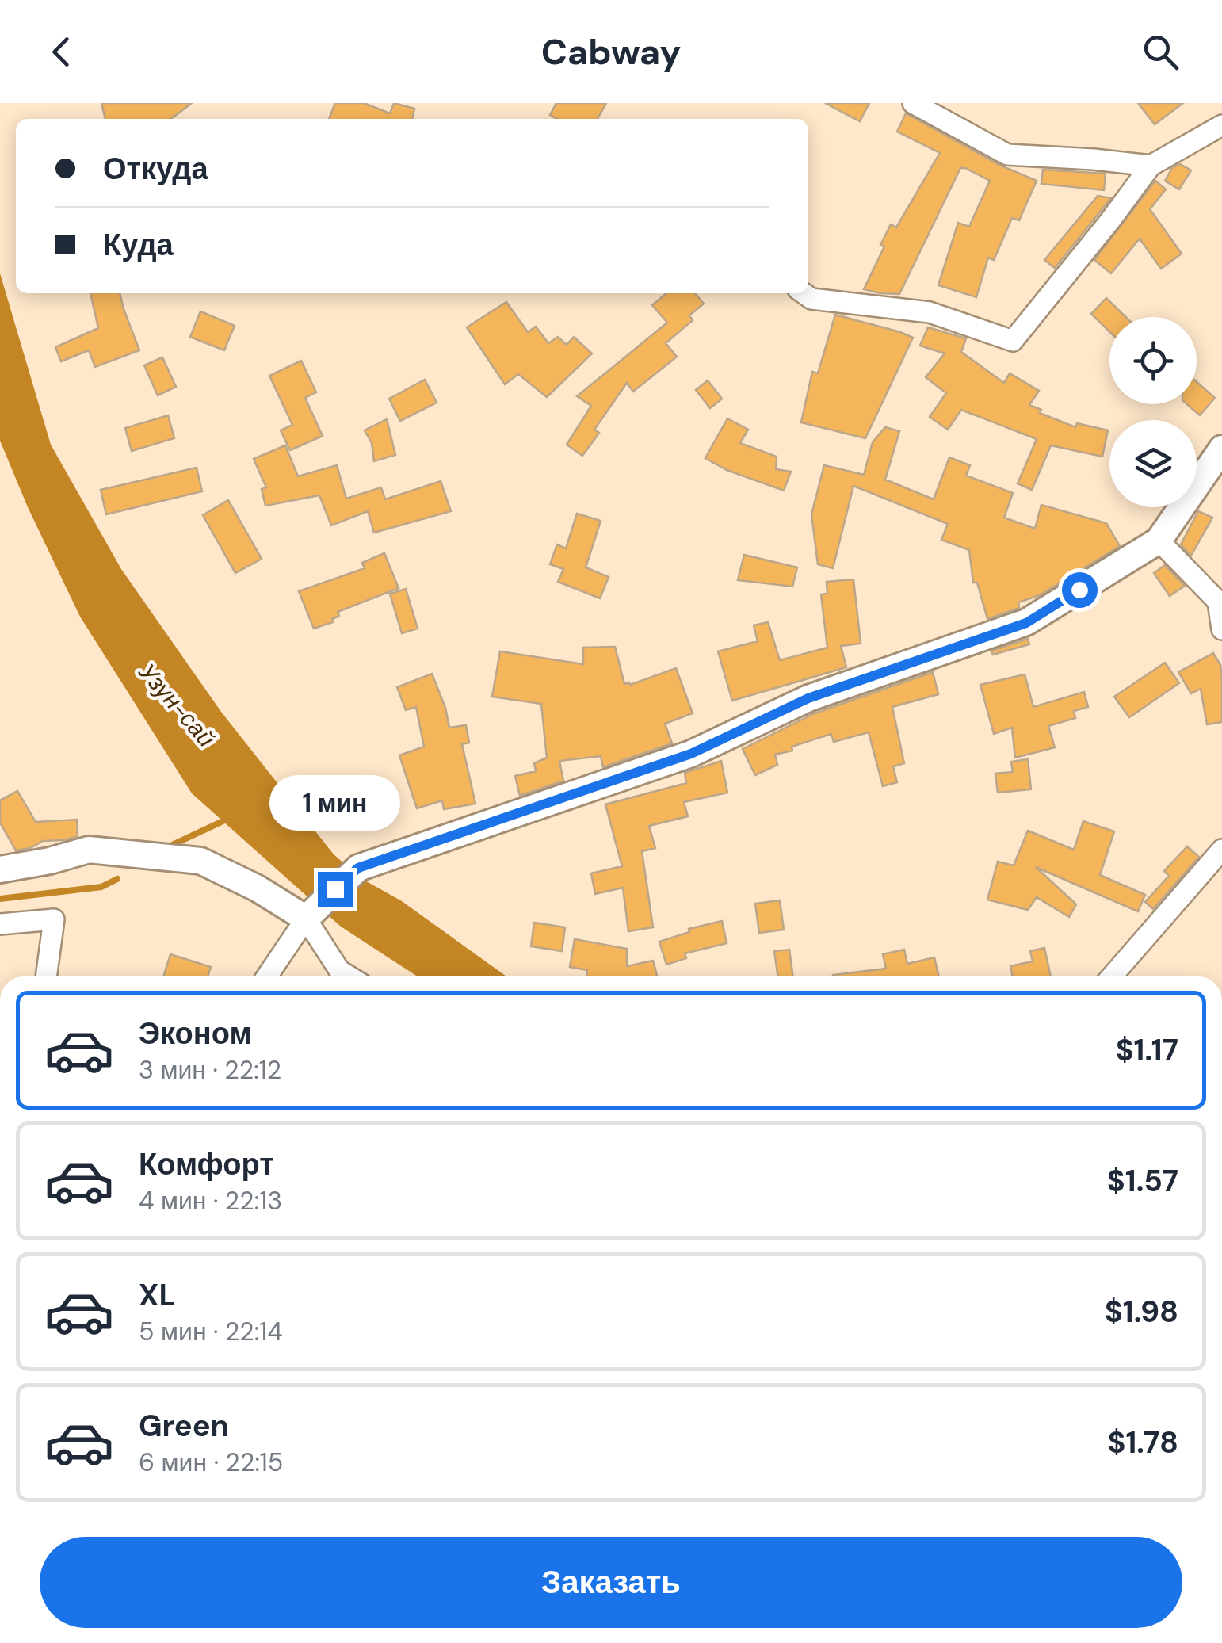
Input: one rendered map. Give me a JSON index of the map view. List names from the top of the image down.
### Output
{
  "water": ["Узун-сай"],
  "page": {
    "header": "Cabway",
    "banner": ["Откуда", "Куда"],
    "bubble": "1 мин",
    "list": [
      {
        "name": "Эконом",
        "note": "3 мин · 22:12",
        "value": "$1.17"
      },
      {
        "name": "Комфорт",
        "note": "4 мин · 22:13",
        "value": "$1.57"
      },
      {
        "name": "XL",
        "note": "5 мин · 22:14",
        "value": "$1.98"
      },
      {
        "name": "Green",
        "note": "6 мин · 22:15",
        "value": "$1.78"
      }
    ],
    "buttons": "Заказать"
  }
}
